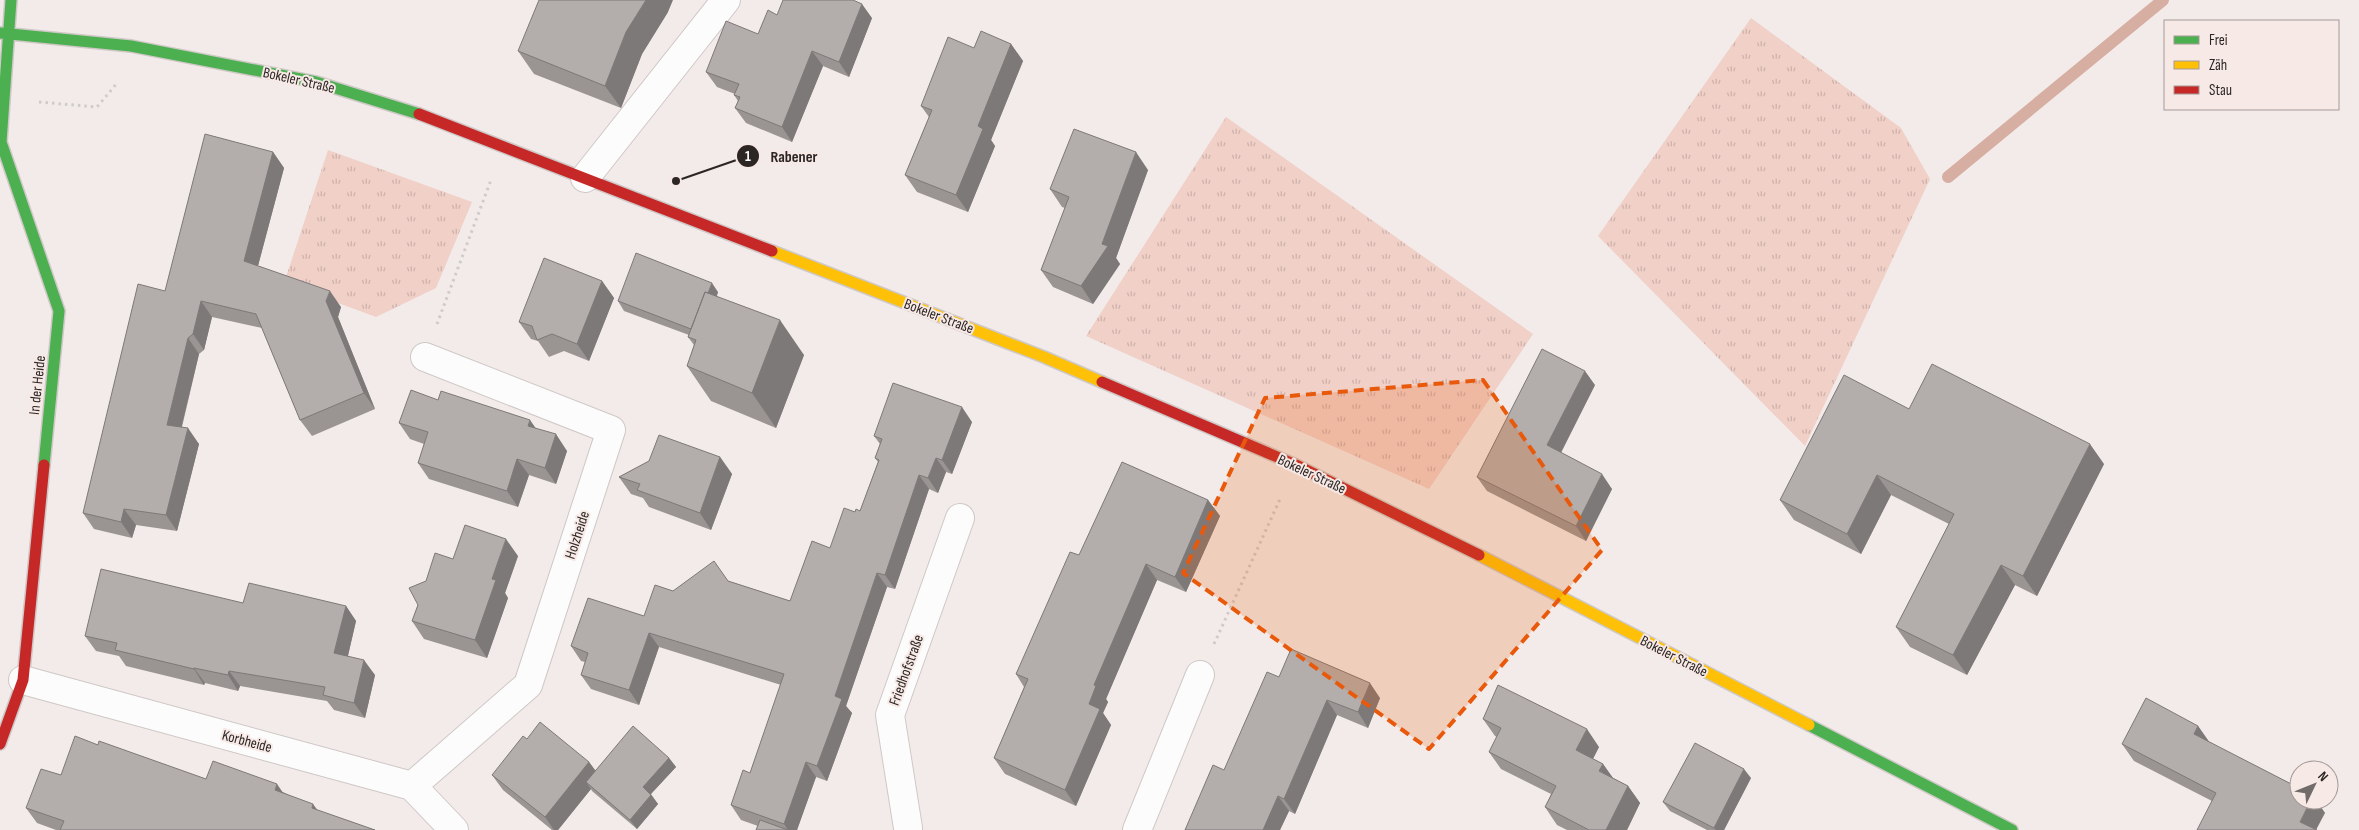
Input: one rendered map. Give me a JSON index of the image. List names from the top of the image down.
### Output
{
  "streets": {
    "main road": ["Bokeler Straße", "In der Heide"],
    "street": ["Holzheide", "Friedhofstraße", "Korbheide"]
  },
  "crossings": [
    ["Bokeler Straße", "In der Heide"],
    ["In der Heide", "Korbheide"],
    ["Holzheide", "Korbheide"]
  ],
  "places": ["Rabener"],
  "legend": ["Frei", "Zäh", "Stau"],
  "north": "top right"
}
